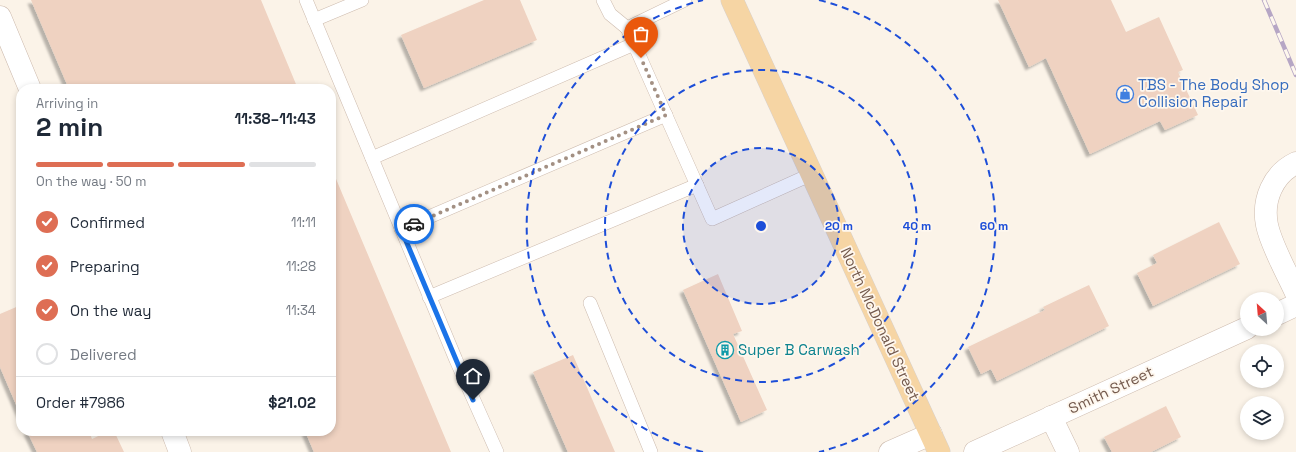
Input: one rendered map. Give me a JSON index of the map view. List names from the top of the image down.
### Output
{
  "streets": {
    "main road": ["North McDonald Street"],
    "street": ["Smith Street"]
  },
  "places": {
    "shop": ["TBS - The Body Shop Collision Repair"],
    "building": ["Super B Carwash"]
  },
  "north": "top left",
  "page": {
    "heading": ["2 min", "Arriving in", "11:38–11:43"],
    "panel": ["Order #7986", "$21.02"],
    "bar": "On the way · 50 m",
    "list": [
      ["Confirmed", "11:11"],
      ["Preparing", "11:28"],
      ["On the way", "11:34"],
      "Delivered"
    ]
  },
  "rings": ["20 m", "40 m", "60 m"]
}
